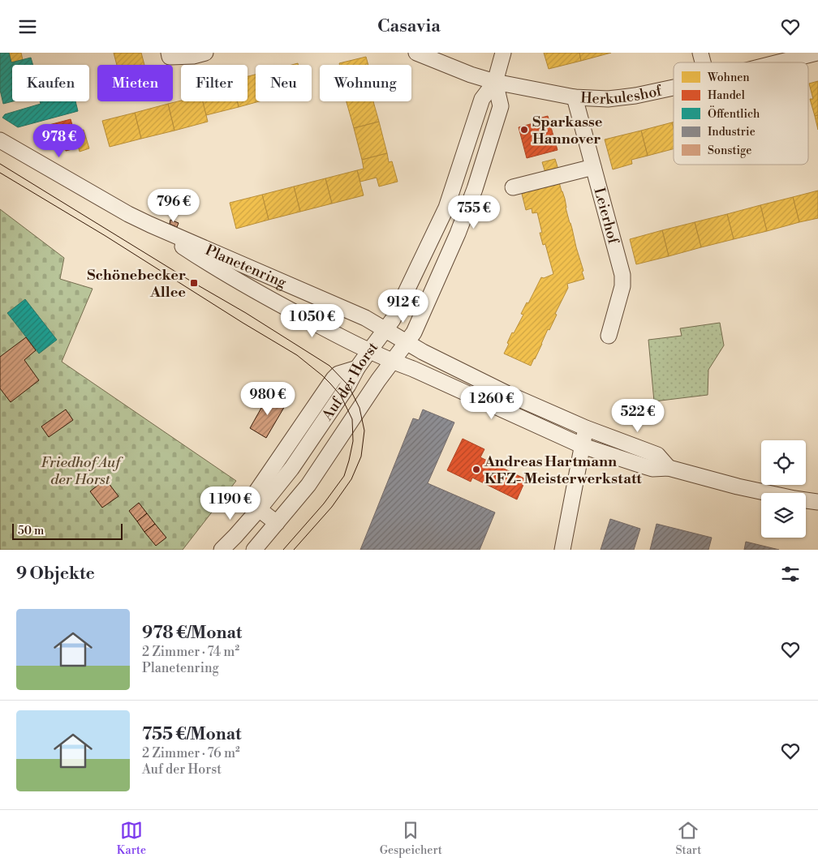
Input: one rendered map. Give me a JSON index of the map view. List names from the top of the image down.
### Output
{
  "streets": {
    "street": [
      "Herkuleshof",
      "Leierhof",
      "Planetenring",
      "Auf der Horst"
    ]
  },
  "crossings": [
    ["Herkuleshof", "Leierhof"],
    ["Herkuleshof", "Auf der Horst"],
    ["Planetenring", "Auf der Horst"]
  ],
  "parks": ["Friedhof Auf der Horst"],
  "places": {
    "other": ["Sparkasse Hannover", "Andreas Hartmann KFZ- Meisterwerkstatt"],
    "transit": ["Schönebecker Allee"]
  },
  "legend": [
    "Wohnen",
    "Handel",
    "Öffentlich",
    "Industrie",
    "Sonstige"
  ],
  "scale_bar": "50 m",
  "page": {
    "header": "Casavia",
    "chip": [
      "Kaufen",
      "Mieten",
      "Filter",
      "Neu",
      "Wohnung"
    ],
    "price": [
      "978 €",
      "796 €",
      "755 €",
      "912 €",
      "1 050 €",
      "980 €",
      "1 260 €",
      "522 €",
      "1 190 €"
    ],
    "scale": "50 m",
    "heading": "9 Objekte",
    "list": [
      {
        "name": "978 €/Monat",
        "note": "2 Zimmer · 74 m² · Planetenring"
      },
      {
        "name": "755 €/Monat",
        "note": "2 Zimmer · 76 m² · Auf der Horst"
      }
    ],
    "tabs": ["Karte", "Gespeichert", "Start"]
  }
}
